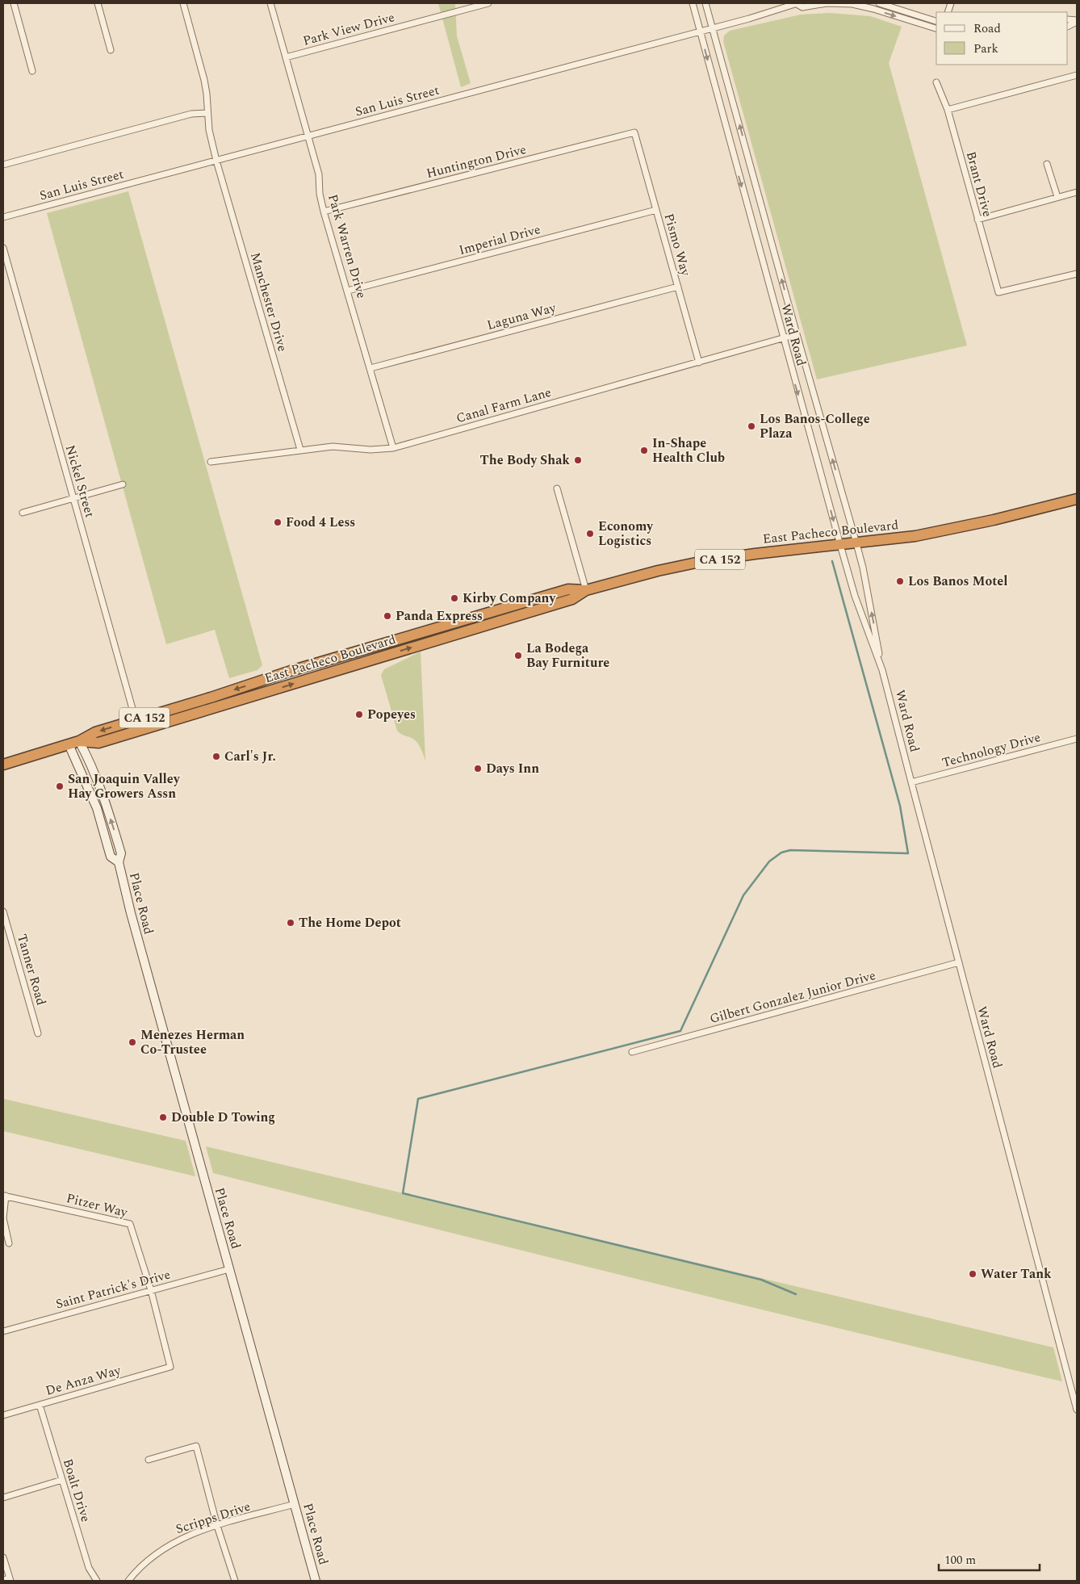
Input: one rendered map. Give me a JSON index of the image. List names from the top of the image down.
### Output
{
  "streets": {
    "highway": ["East Pacheco Boulevard", "CA 152"],
    "street": [
      "Park View Drive",
      "San Luis Street",
      "Huntington Drive",
      "Brant Drive",
      "Imperial Drive",
      "Pismo Way",
      "Park Warren Drive",
      "Manchester Drive",
      "Laguna Way",
      "Ward Road",
      "Canal Farm Lane",
      "Nickel Street",
      "Technology Drive",
      "Place Road",
      "Tanner Road",
      "Gilbert Gonzalez Junior Drive",
      "Pitzer Way",
      "Saint Patrick's Drive",
      "De Anza Way",
      "Boalt Drive",
      "Scripps Drive"
    ]
  },
  "crossings": [
    ["Park View Drive", "Park Warren Drive"],
    ["San Luis Street", "Park Warren Drive"],
    ["San Luis Street", "Manchester Drive"],
    ["San Luis Street", "Ward Road"],
    ["Huntington Drive", "Pismo Way"],
    ["Huntington Drive", "Park Warren Drive"],
    ["Imperial Drive", "Pismo Way"],
    ["Imperial Drive", "Park Warren Drive"],
    ["Pismo Way", "Laguna Way"],
    ["Pismo Way", "Canal Farm Lane"],
    ["Park Warren Drive", "Laguna Way"],
    ["Park Warren Drive", "Canal Farm Lane"],
    ["Manchester Drive", "Canal Farm Lane"],
    ["Ward Road", "Canal Farm Lane"],
    ["Ward Road", "East Pacheco Boulevard"],
    ["Ward Road", "Technology Drive"],
    ["Ward Road", "Gilbert Gonzalez Junior Drive"],
    ["Nickel Street", "East Pacheco Boulevard"],
    ["East Pacheco Boulevard", "Place Road"],
    ["Place Road", "Saint Patrick's Drive"],
    ["Place Road", "Scripps Drive"],
    ["Pitzer Way", "Saint Patrick's Drive"],
    ["Pitzer Way", "De Anza Way"],
    ["De Anza Way", "Boalt Drive"]
  ],
  "places": [
    "Los Banos-College Plaza",
    "In-Shape Health Club",
    "The Body Shak",
    "Food 4 Less",
    "Economy Logistics",
    "Los Banos Motel",
    "Kirby Company",
    "Panda Express",
    "La Bodega Bay Furniture",
    "Popeyes",
    "Carl's Jr.",
    "Days Inn",
    "San Joaquin Valley Hay Growers Assn",
    "The Home Depot",
    "Menezes Herman Co-Trustee",
    "Double D Towing",
    "Water Tank"
  ],
  "legend": ["Road", "Park"],
  "scale_bar": "100 m"
}
